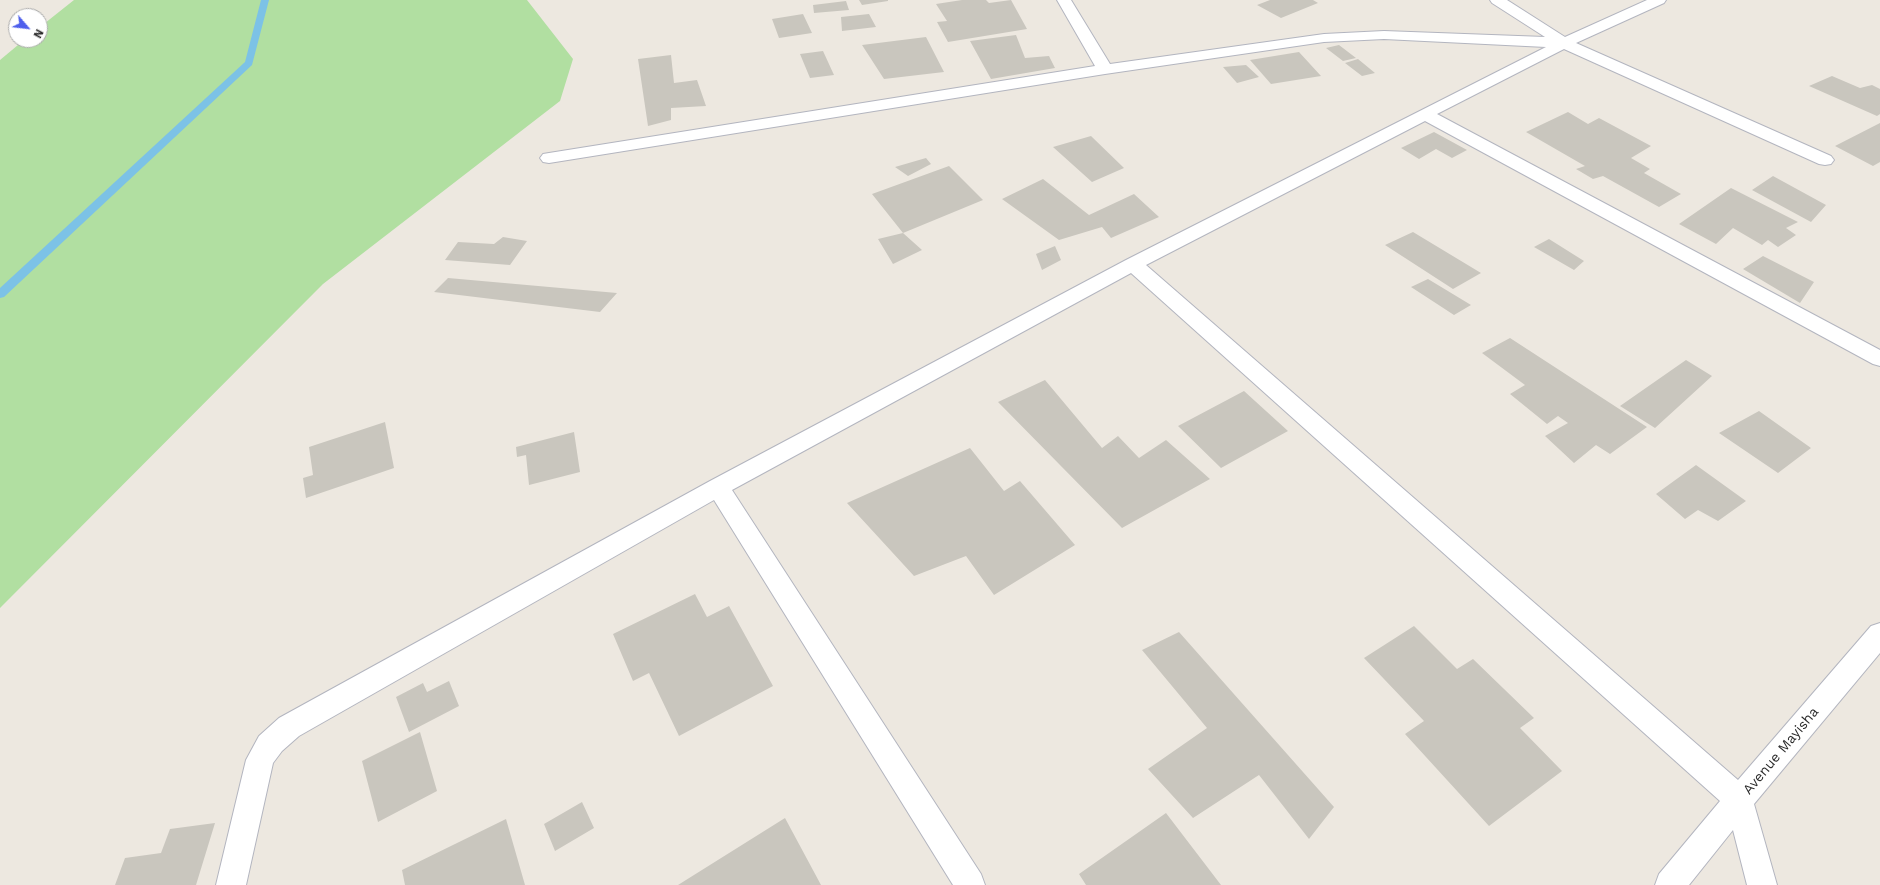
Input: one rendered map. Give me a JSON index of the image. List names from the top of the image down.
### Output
{
  "streets": {
    "street": ["Avenue Mayisha"]
  },
  "north": "bottom right"
}
